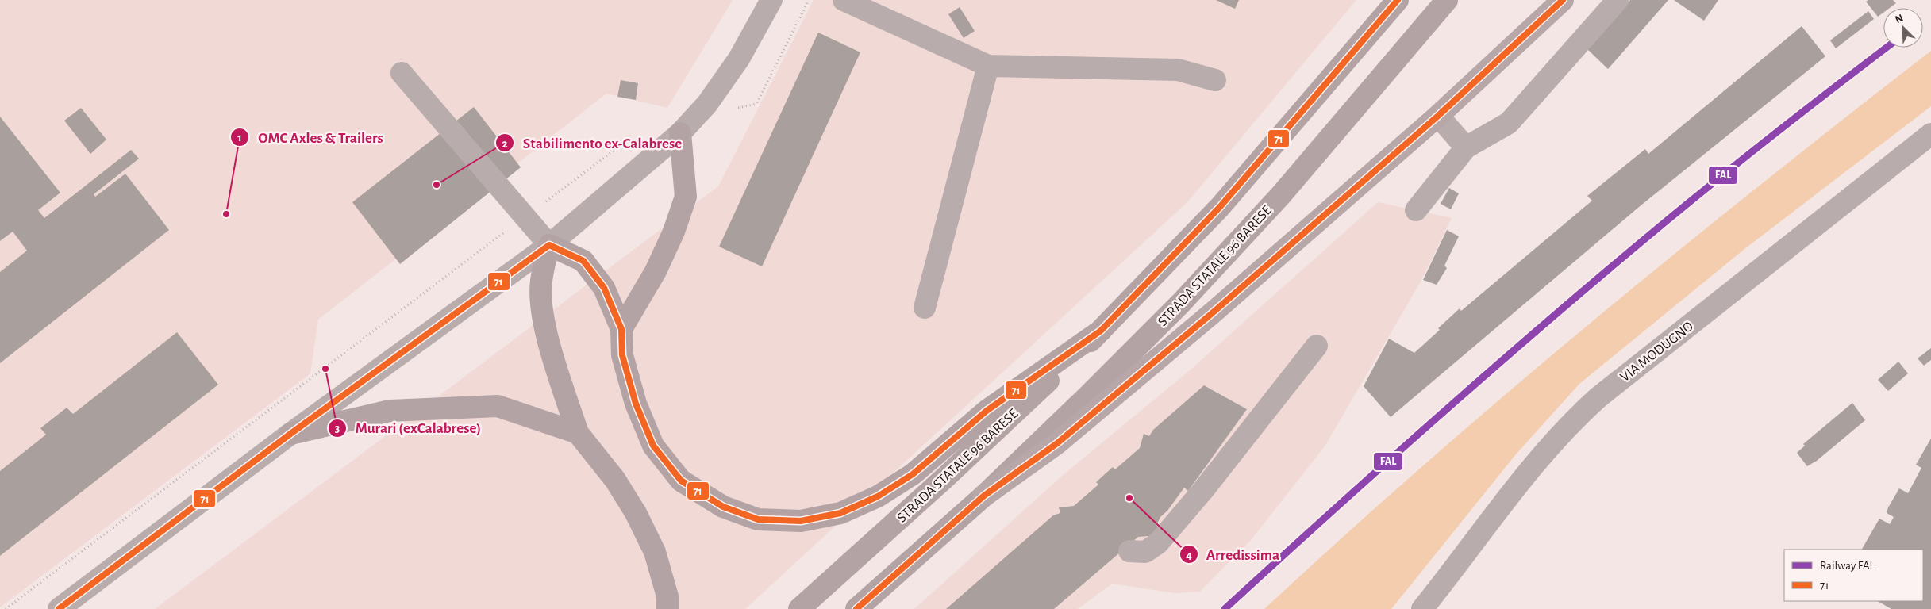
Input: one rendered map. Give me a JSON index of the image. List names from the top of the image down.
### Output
{
  "streets": {
    "main road": ["STRADA STATALE 96 BARESE"],
    "street": ["VIA MODUGNO"]
  },
  "places": [
    "Stabilimento ex-Calabrese",
    "OMC Axles & Trailers",
    "Murari (exCalabrese)",
    "Arredissima"
  ],
  "lines": ["transit line 71", "rail line FAL"],
  "legend": ["Railway FAL", "71"],
  "north": "top left"
}
